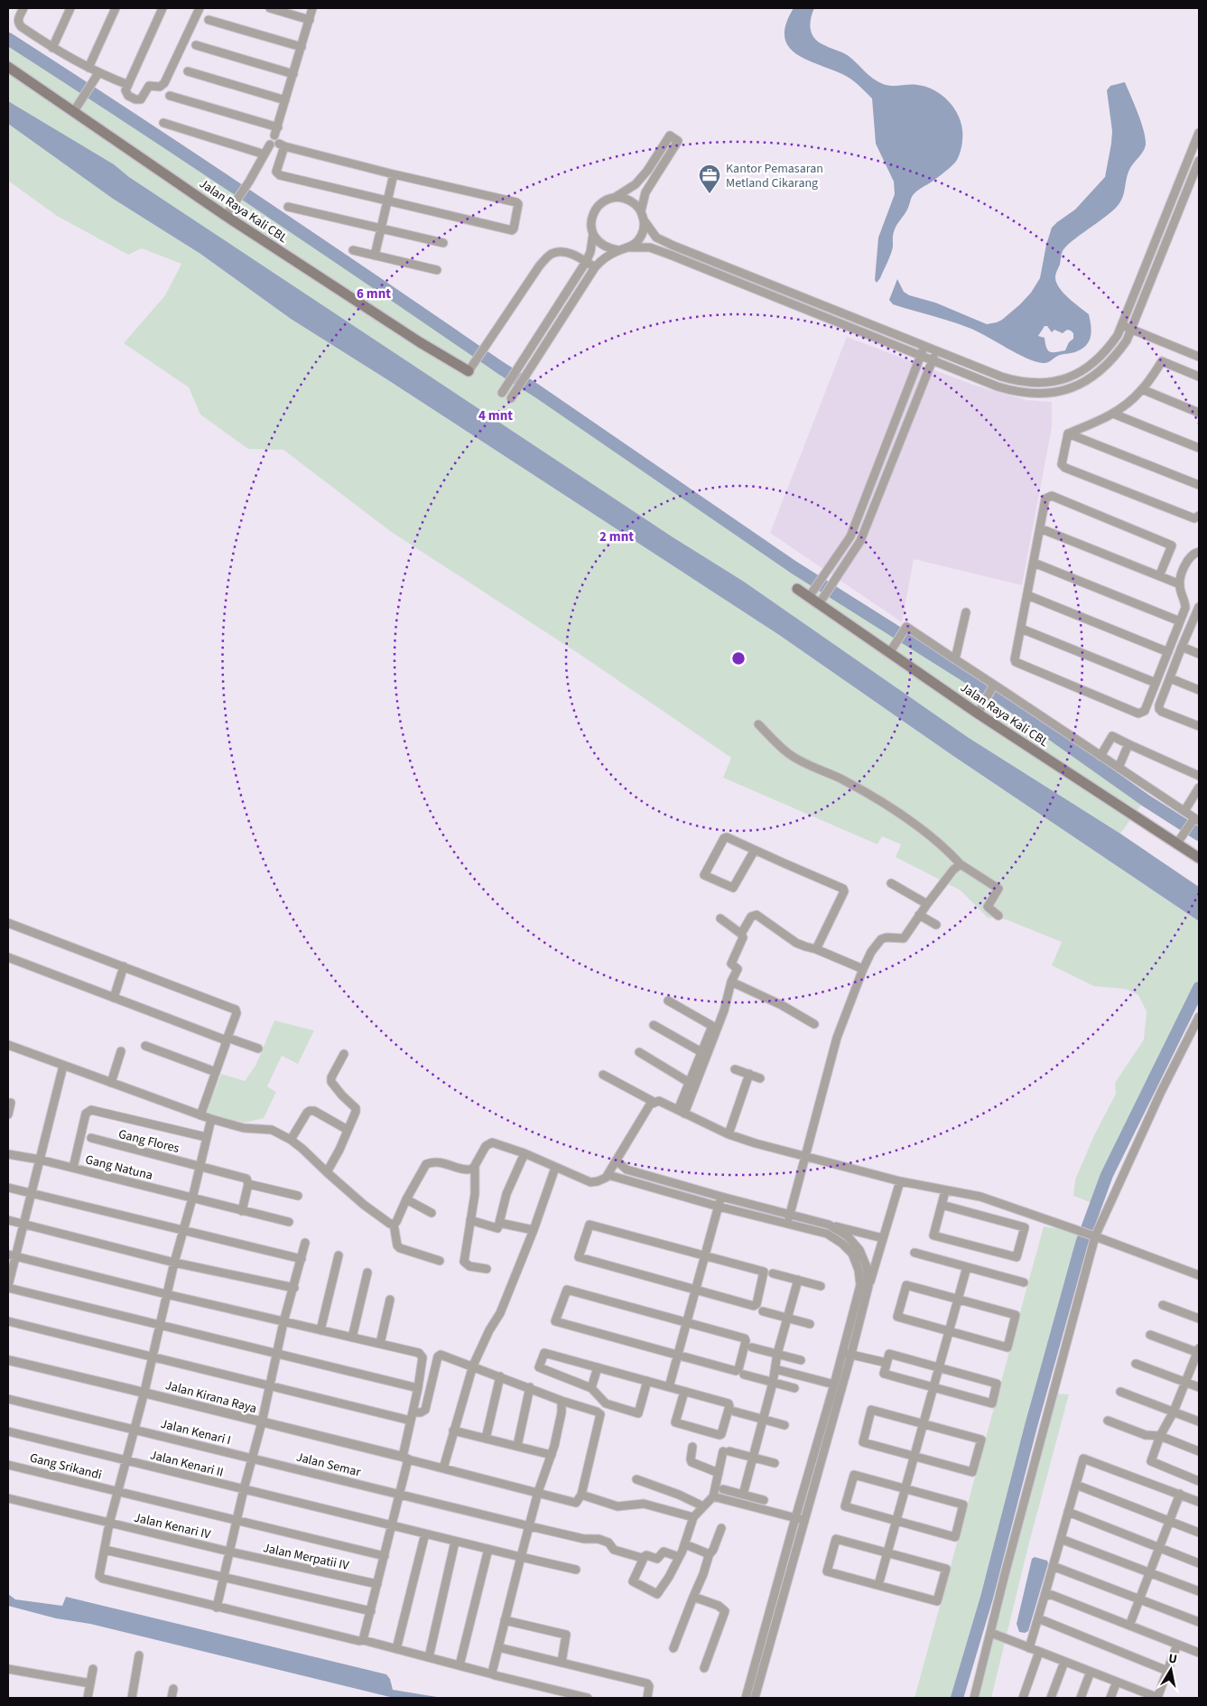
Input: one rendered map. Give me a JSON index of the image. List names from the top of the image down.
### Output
{
  "streets": {
    "main road": ["Jalan Raya Kali CBL"],
    "street": [
      "Gang Flores",
      "Gang Natuna",
      "Jalan Kirana Raya",
      "Jalan Kenari I",
      "Jalan Kenari II",
      "Jalan Semar",
      "Gang Srikandi",
      "Jalan Kenari IV",
      "Jalan Merpatii IV"
    ]
  },
  "crossings": [
    ["Jalan Kenari I", "Jalan Semar"],
    ["Jalan Kenari IV", "Jalan Merpatii IV"]
  ],
  "places": {
    "office": ["Kantor Pemasaran Metland Cikarang"]
  },
  "north": "top",
  "rings": ["6 mnt", "4 mnt", "2 mnt"]
}
